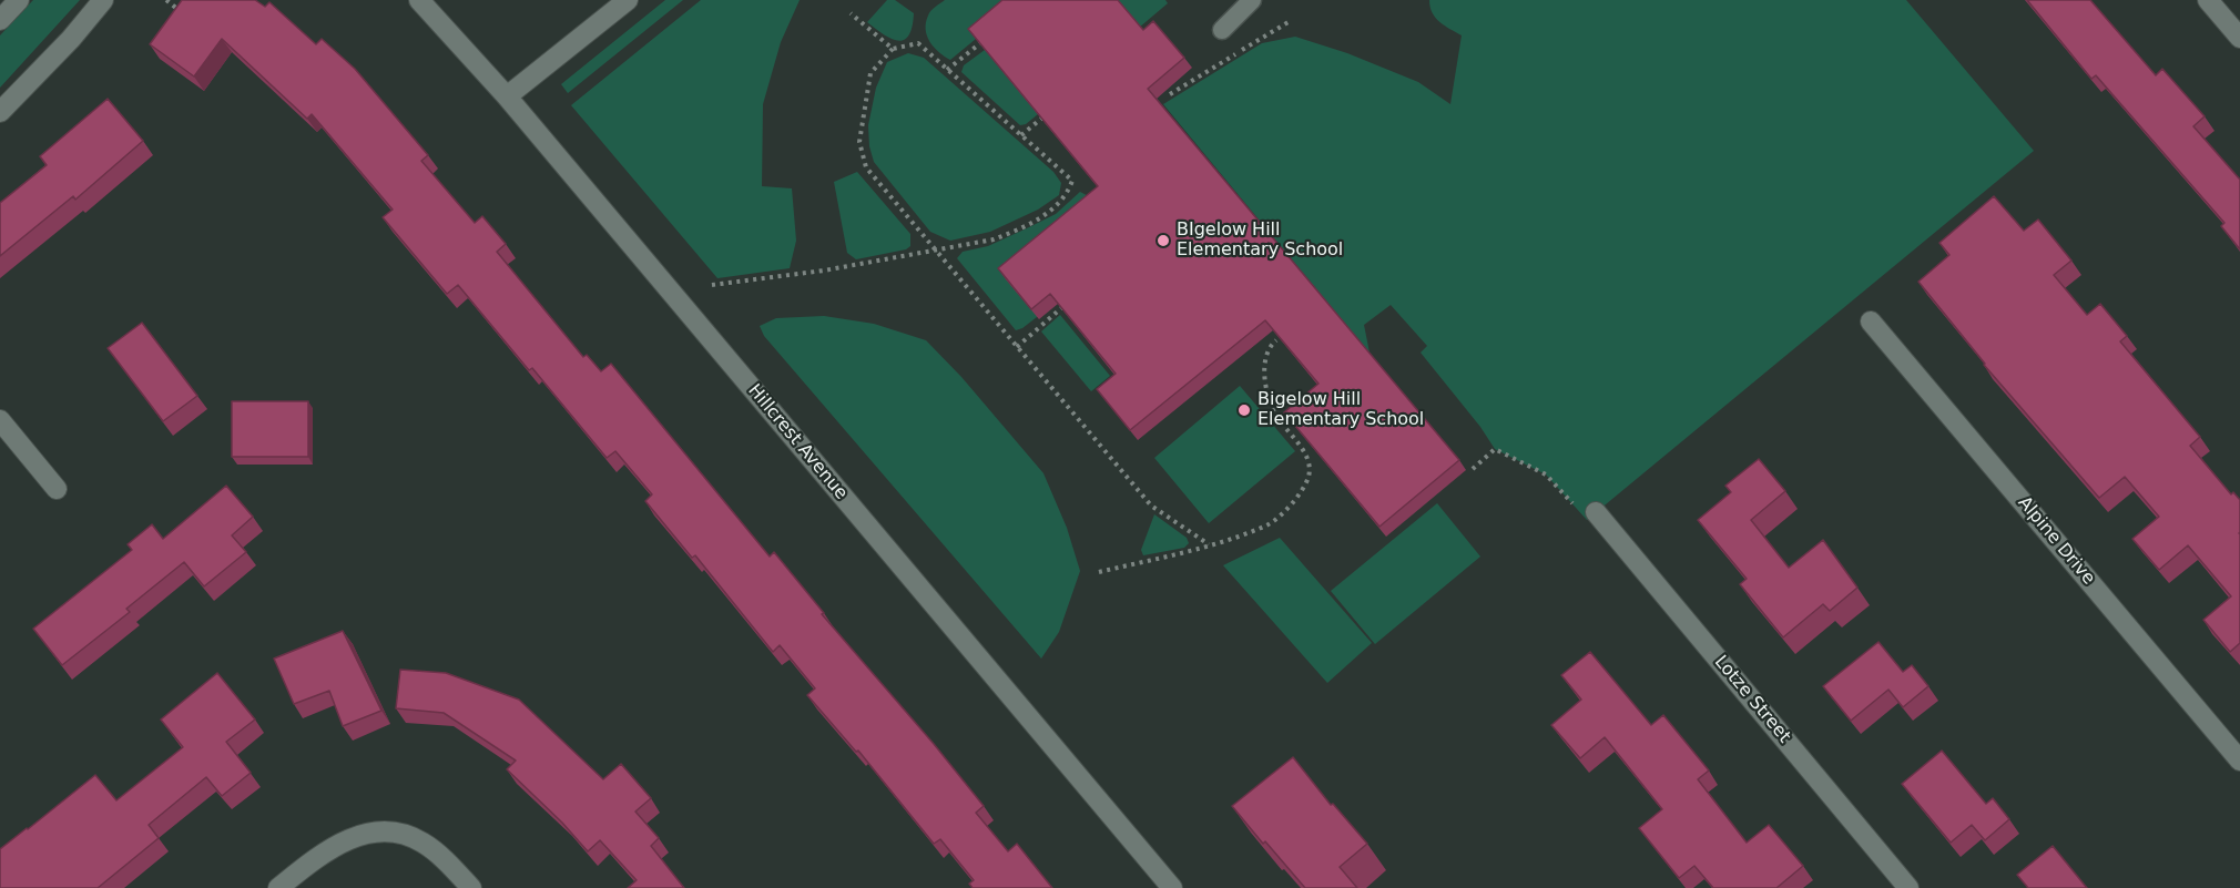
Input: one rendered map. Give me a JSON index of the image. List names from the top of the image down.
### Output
{
  "streets": {
    "street": ["Hillcrest Avenue", "Alpine Drive", "Lotze Street"]
  },
  "places": ["BIgelow Hill Elementary School", "Bigelow Hill Elementary School"]
}
